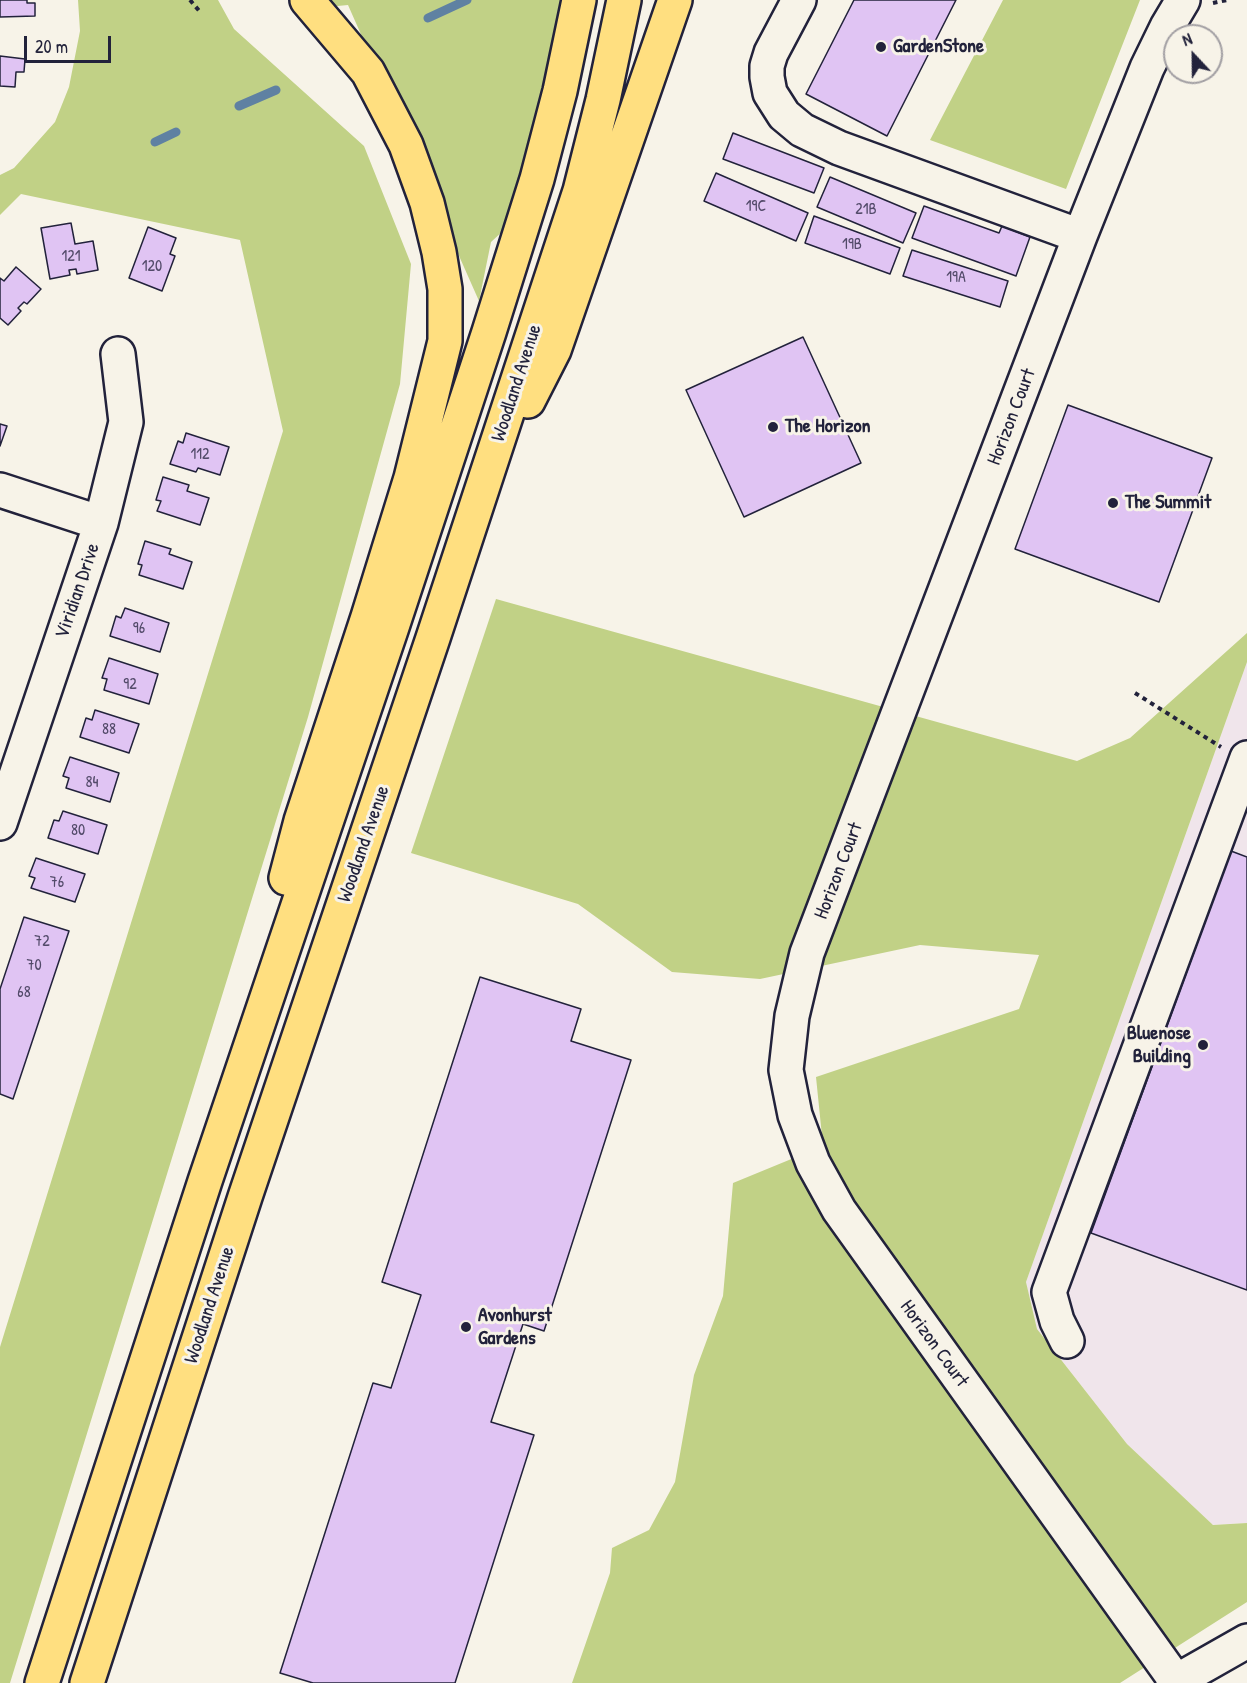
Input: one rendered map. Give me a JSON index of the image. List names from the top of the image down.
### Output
{
  "streets": {
    "highway": ["Woodland Avenue"],
    "street": ["Horizon Court", "Viridian Drive"]
  },
  "places": [
    "GardenStone",
    "The Horizon",
    "The Summit",
    "Bluenose Building",
    "Avonhurst Gardens"
  ],
  "house_numbers": [
    "19C",
    "21B",
    "19B",
    "121",
    "120",
    "19A",
    "112",
    "96",
    "92",
    "88",
    "84",
    "80",
    "76",
    "72",
    "70",
    "68"
  ],
  "scale_bar": "20 m",
  "north": "top"
}
